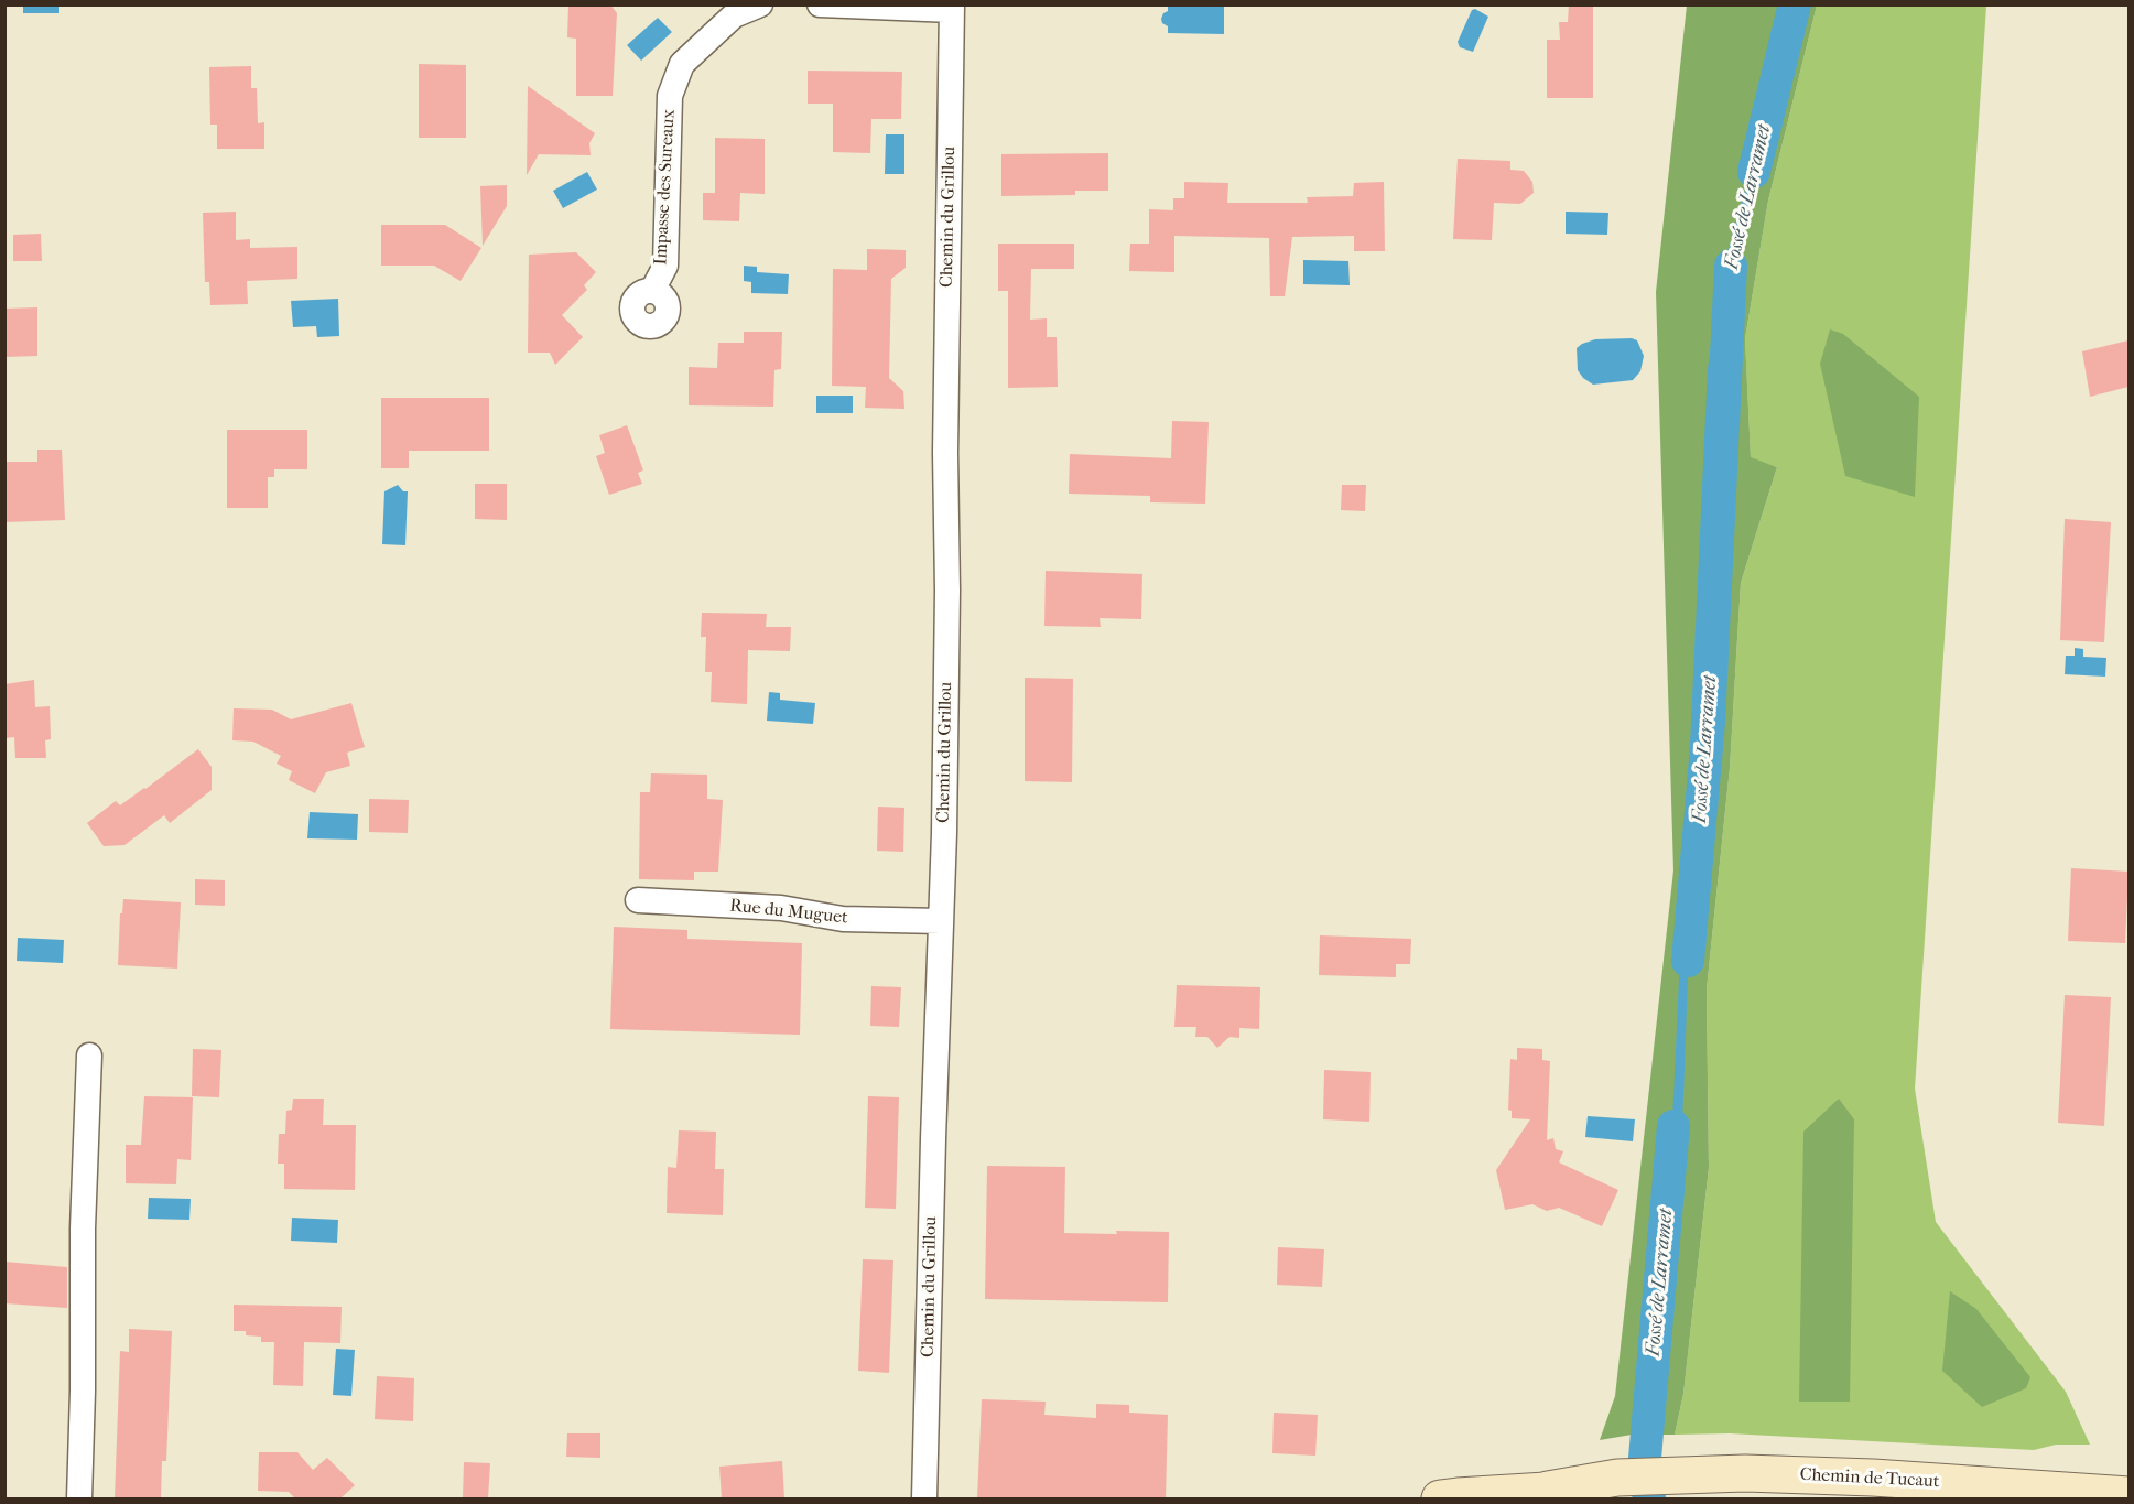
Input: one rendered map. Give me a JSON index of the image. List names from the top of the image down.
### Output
{
  "streets": {
    "main road": ["Chemin de Tucaut"],
    "street": ["Impasse des Sureaux", "Chemin du Grillou", "Rue du Muguet"]
  },
  "crossings": [
    ["Chemin du Grillou", "Rue du Muguet"]
  ],
  "water": ["Fossé de Larramet"]
}
